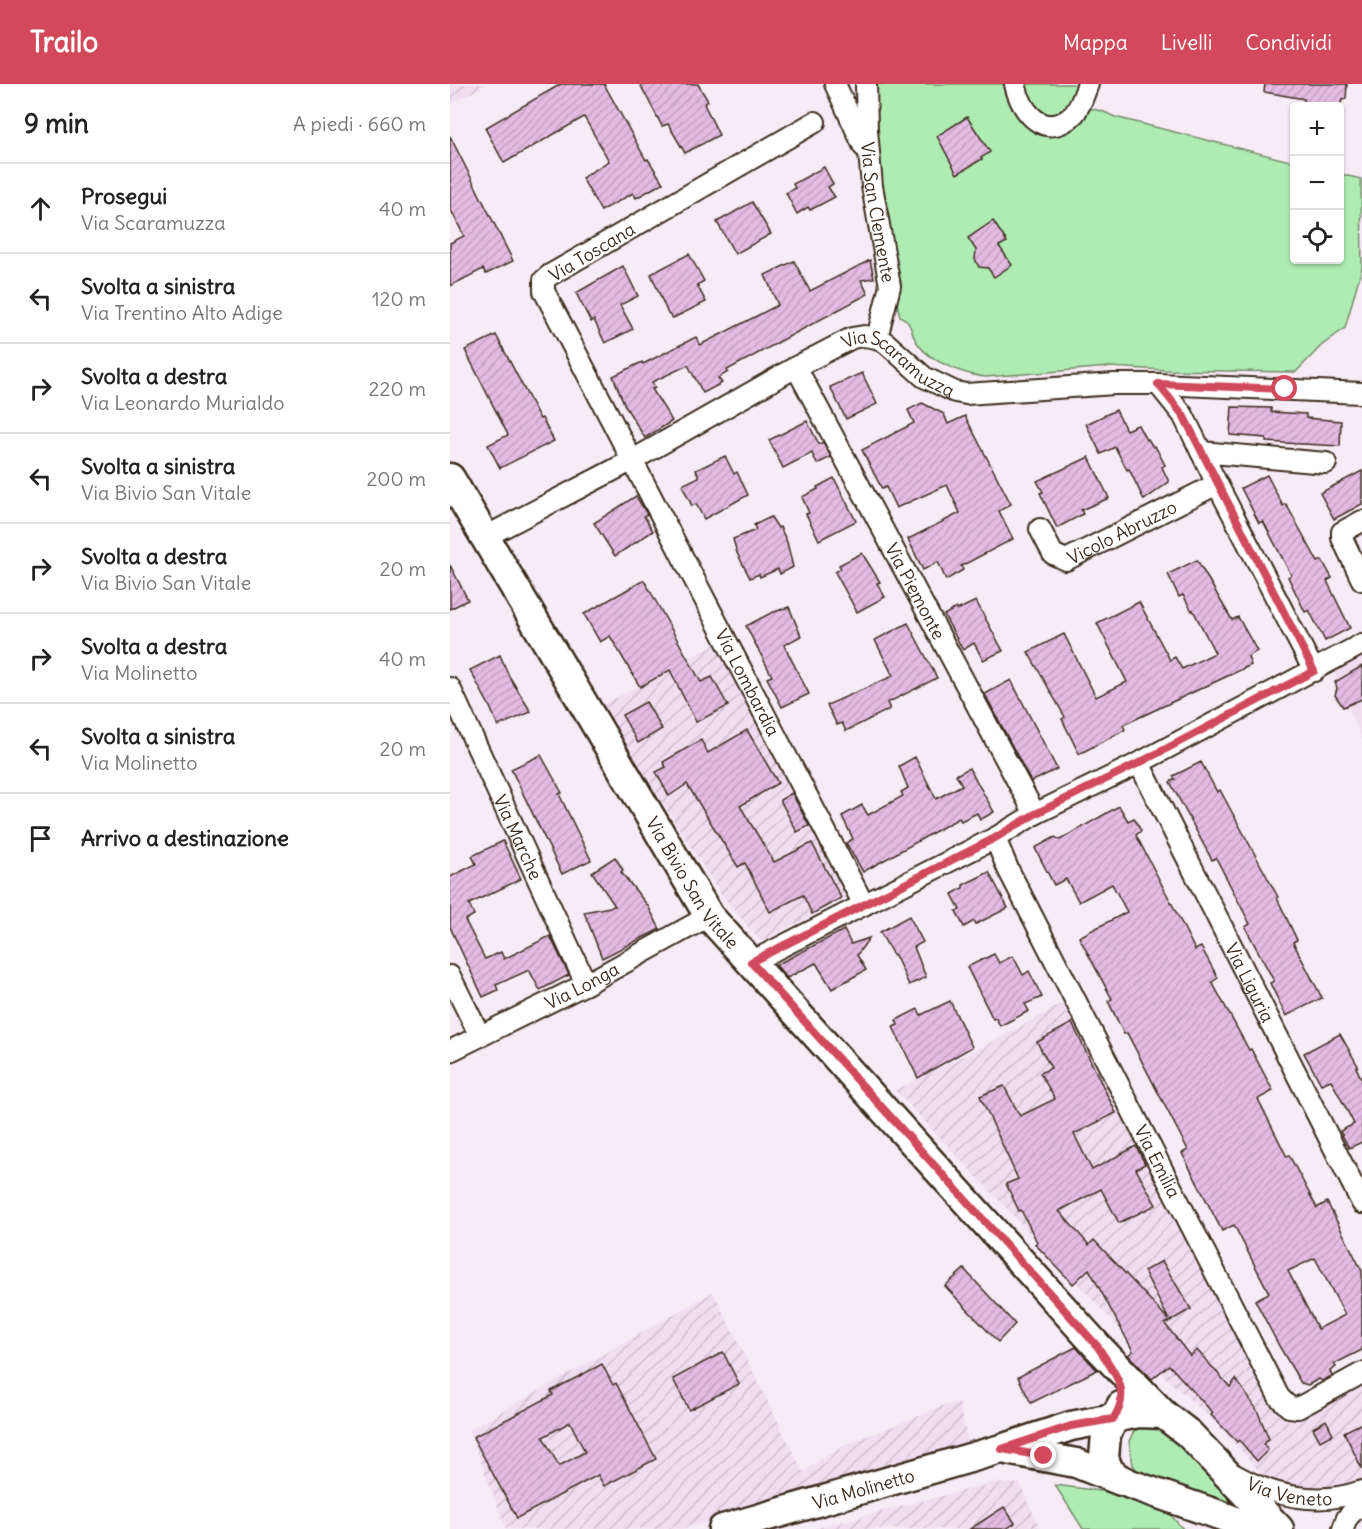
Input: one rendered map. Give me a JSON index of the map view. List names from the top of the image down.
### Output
{
  "streets": {
    "main road": ["Via Bivio San Vitale", "Via Molinetto"],
    "street": [
      "Via San Clemente",
      "Via Toscana",
      "Via Scaramuzza",
      "Vicolo Abruzzo",
      "Via Piemonte",
      "Via Lombardia",
      "Via Marche",
      "Via Liguria",
      "Via Longa",
      "Via Emilia",
      "Via Veneto"
    ]
  },
  "crossings": [
    ["Via San Clemente", "Via Scaramuzza"],
    ["Via Toscana", "Via Scaramuzza"],
    ["Via Toscana", "Via Lombardia"],
    ["Via Scaramuzza", "Via Piemonte"],
    ["Via Scaramuzza", "Via Lombardia"],
    ["Via Scaramuzza", "Via Bivio San Vitale"],
    ["Via Marche", "Via Longa"],
    ["Via Bivio San Vitale", "Via Longa"],
    ["Via Bivio San Vitale", "Via Veneto"],
    ["Via Bivio San Vitale", "Via Molinetto"]
  ],
  "page": {
    "header": "Trailo",
    "nav": ["Mappa", "Livelli", "Condividi"],
    "heading": ["9 min", "A piedi · 660 m"],
    "map_buttons": ["+", "−"],
    "list": [
      ["Prosegui", "Via Scaramuzza", "40 m"],
      ["Svolta a sinistra", "Via Trentino Alto Adige", "120 m"],
      ["Svolta a destra", "Via Leonardo Murialdo", "220 m"],
      ["Svolta a sinistra", "Via Bivio San Vitale", "200 m"],
      ["Svolta a destra", "Via Bivio San Vitale", "20 m"],
      ["Svolta a destra", "Via Molinetto", "40 m"],
      ["Svolta a sinistra", "Via Molinetto", "20 m"],
      "Arrivo a destinazione"
    ]
  }
}
